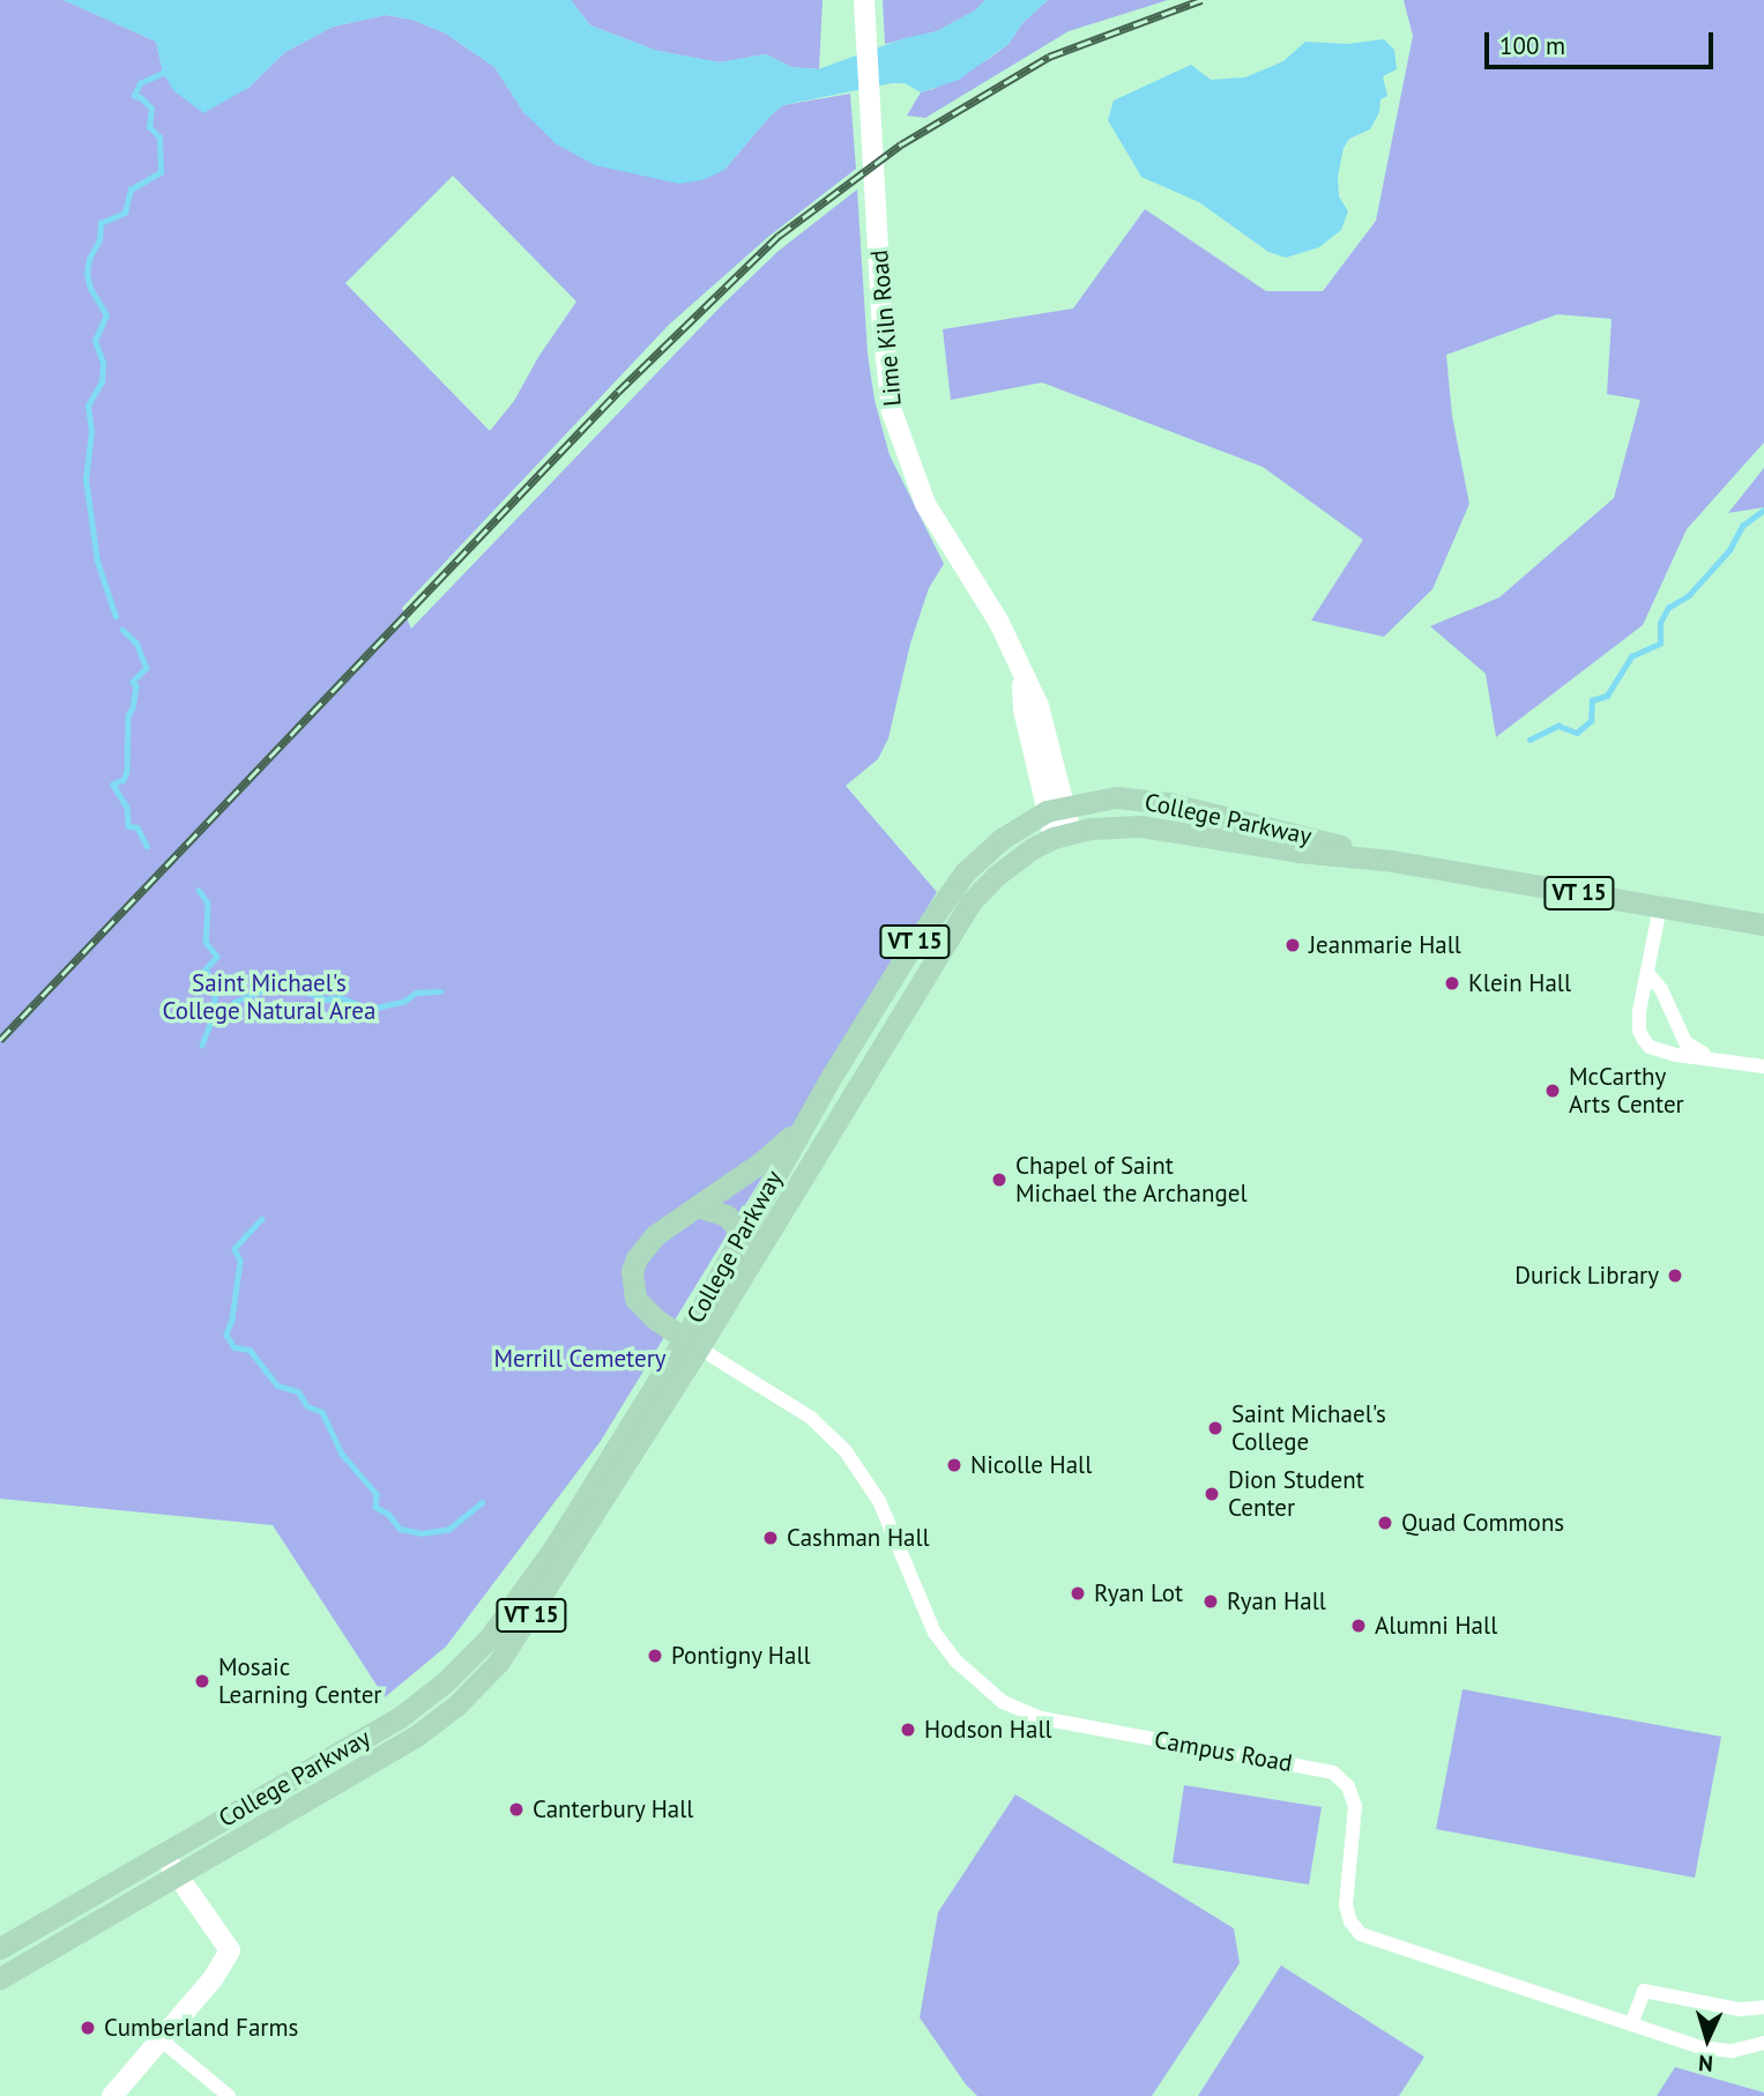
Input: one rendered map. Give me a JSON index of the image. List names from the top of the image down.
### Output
{
  "streets": {
    "main road": ["Lime Kiln Road", "College Parkway", "VT 15"],
    "street": ["Campus Road"]
  },
  "crossings": [
    ["Lime Kiln Road", "College Parkway"],
    ["College Parkway", "Campus Road"]
  ],
  "parks": ["Saint Michael's College Natural Area", "Merrill Cemetery"],
  "places": [
    "Jeanmarie Hall",
    "Klein Hall",
    "McCarthy Arts Center",
    "Chapel of Saint Michael the Archangel",
    "Durick Library",
    "Saint Michael's College",
    "Nicolle Hall",
    "Dion Student Center",
    "Quad Commons",
    "Cashman Hall",
    "Ryan Lot",
    "Ryan Hall",
    "Alumni Hall",
    "Pontigny Hall",
    "Mosaic Learning Center",
    "Hodson Hall",
    "Canterbury Hall",
    "Cumberland Farms"
  ],
  "scale_bar": "100 m",
  "north": "bottom"
}
